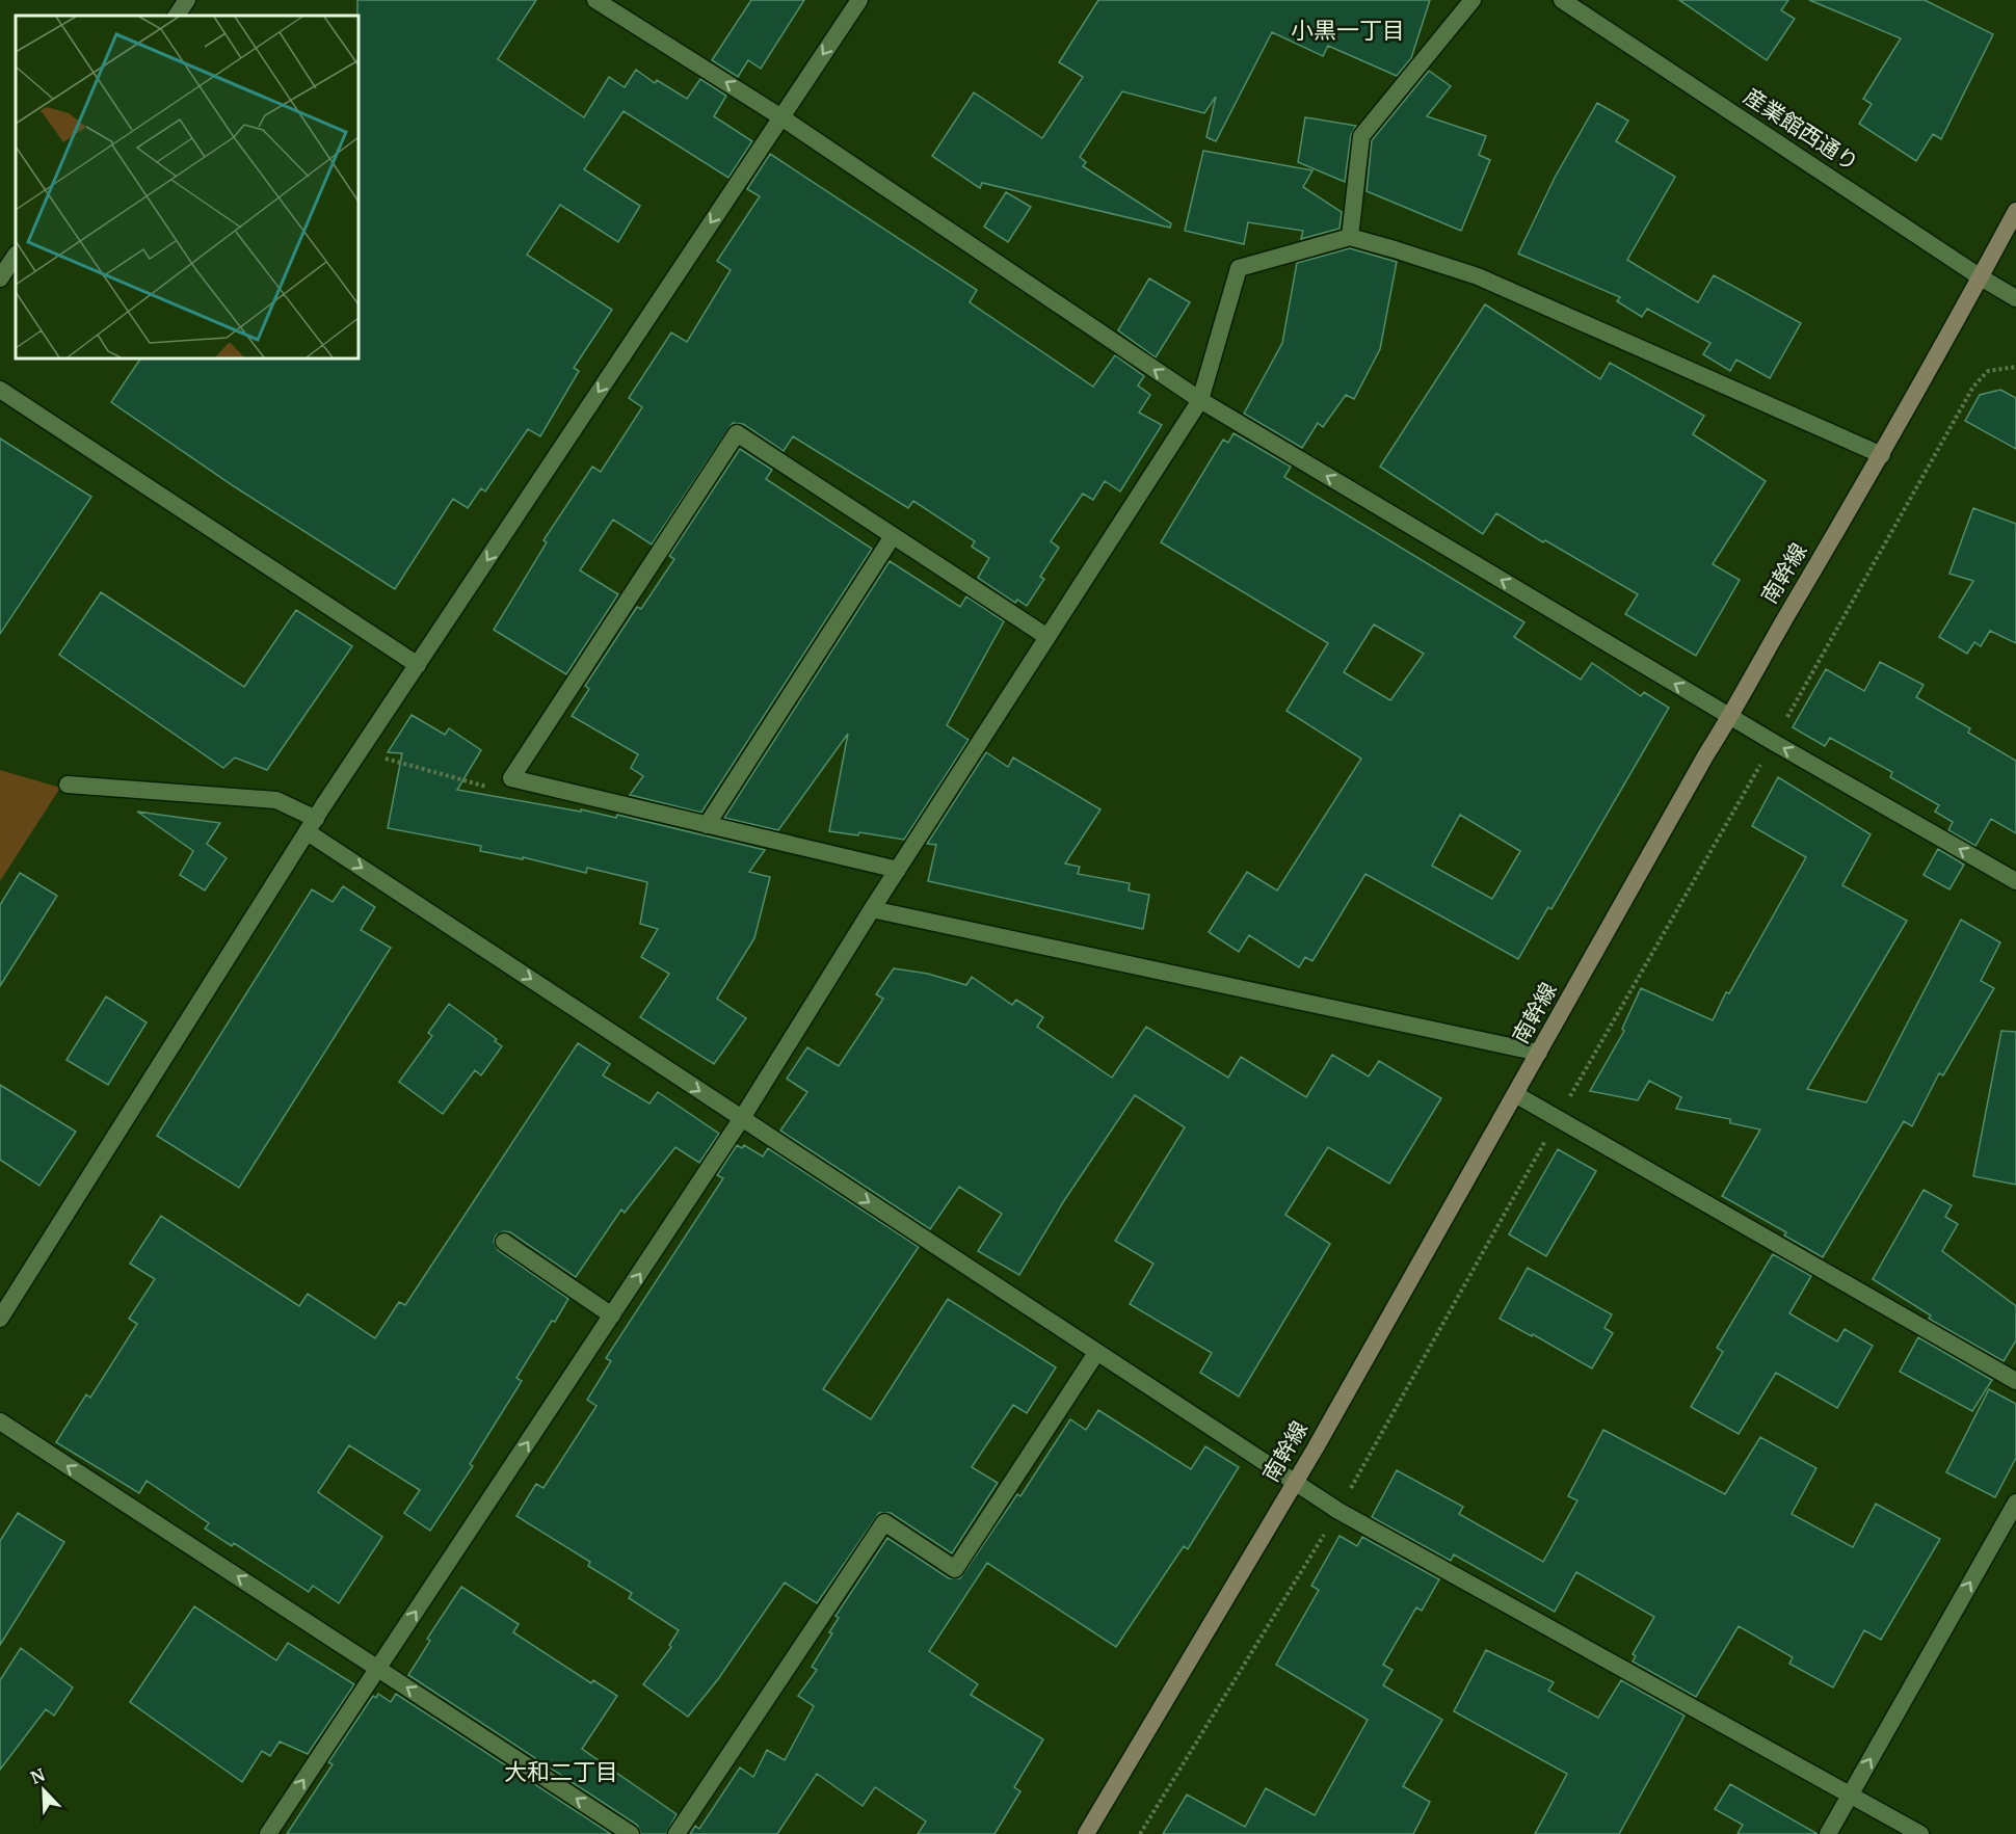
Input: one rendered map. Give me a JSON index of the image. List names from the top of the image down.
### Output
{
  "streets": {
    "main road": ["南幹線"],
    "street": ["産業館西通り"]
  },
  "crossings": [
    ["産業館西通り", "南幹線"]
  ],
  "districts": ["小黒一丁目", "大和二丁目"],
  "north": "top left"
}
